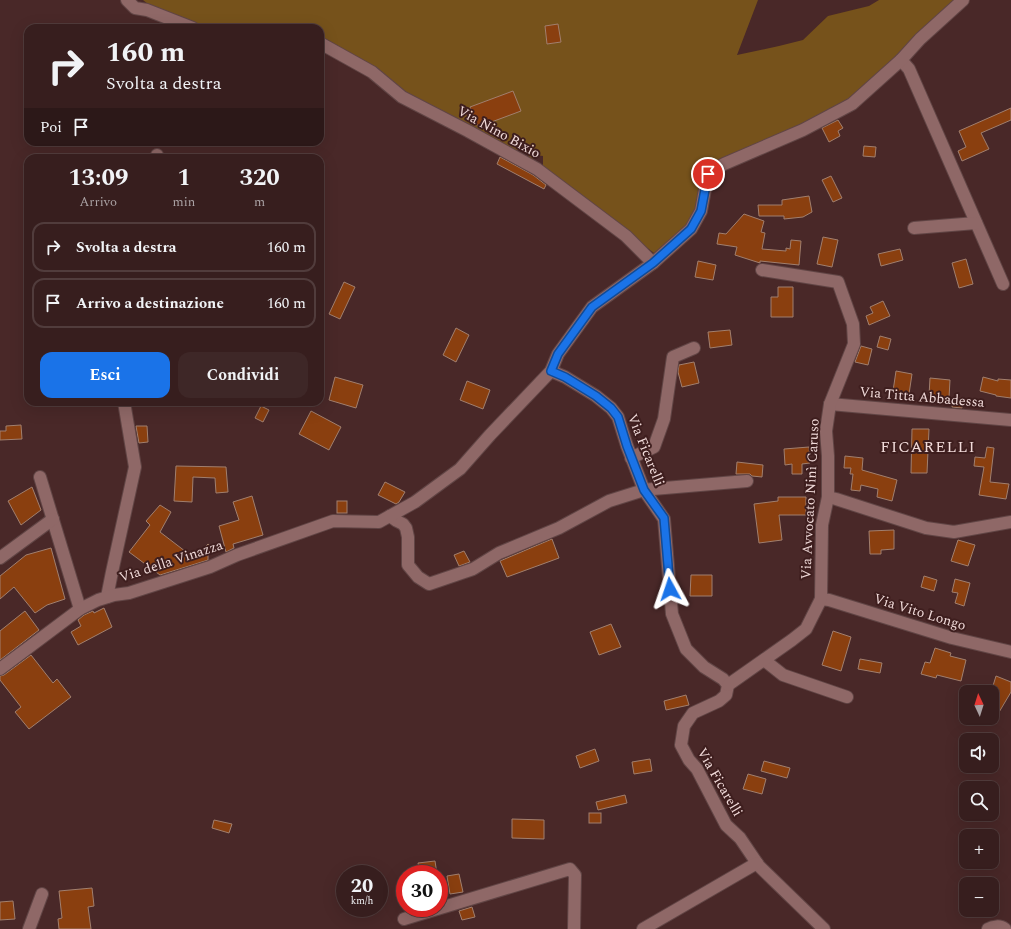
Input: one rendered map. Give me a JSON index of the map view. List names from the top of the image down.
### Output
{
  "streets": {
    "street": [
      "Via Nino Bixio",
      "Via Titta Abbadessa",
      "Via Ficarelli",
      "Via Avvocato Ninì Caruso",
      "Via della Vinazza",
      "Via Vito Longo"
    ]
  },
  "crossings": [
    ["Via Titta Abbadessa", "Via Avvocato Ninì Caruso"],
    ["Via Ficarelli", "Via Avvocato Ninì Caruso"],
    ["Via Ficarelli", "Via della Vinazza"],
    ["Via Avvocato Ninì Caruso", "Via Vito Longo"]
  ],
  "districts": ["FICARELLI"],
  "north": "top",
  "page": {
    "turn": ["160 m", "Svolta a destra"],
    "then": "Poi",
    "eta": [
      "13:09",
      "Arrivo",
      "1",
      "min",
      "320",
      "m"
    ],
    "list": [
      {
        "name": "Svolta a destra",
        "value": "160 m"
      },
      {
        "name": "Arrivo a destinazione",
        "value": "160 m"
      }
    ],
    "buttons": ["Esci", "Condividi"],
    "map_buttons": ["+", "−"],
    "speed": "20 km/h",
    "limit": "30"
  }
}
